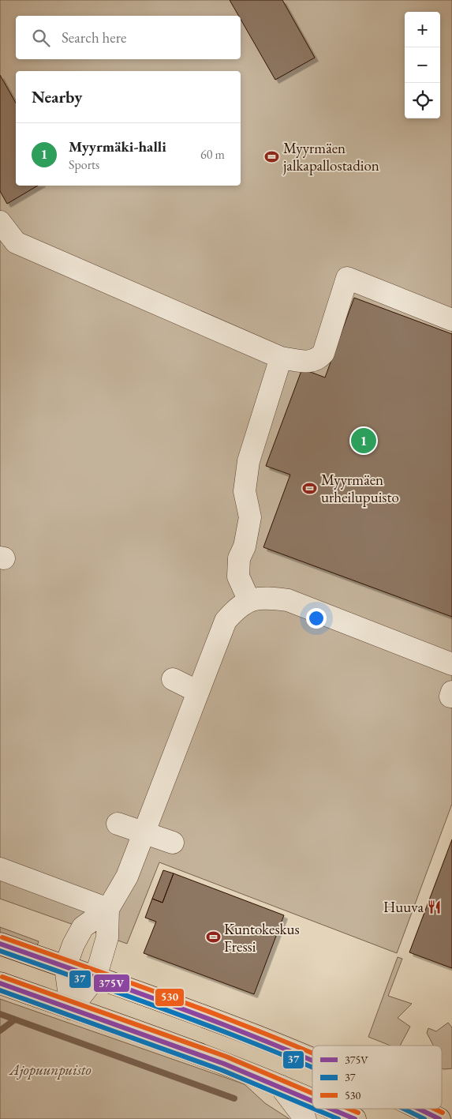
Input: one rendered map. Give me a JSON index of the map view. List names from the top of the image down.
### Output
{
  "parks": ["Ajopuunpuisto"],
  "places": {
    "sports": ["Myyrmäen jalkapallostadion", "Myyrmäen urheilupuisto", "Kuntokeskus Fressi"],
    "restaurant": ["Huuva"]
  },
  "lines": ["transit line 530", "transit line 375V", "transit line 37"],
  "legend": ["375V", "37", "530"],
  "page": {
    "map_buttons": ["+", "−"],
    "search": "Search here",
    "heading": "Nearby",
    "list": [
      {
        "mark": "1",
        "name": "Myyrmäki-halli",
        "note": "Sports",
        "value": "60 m"
      }
    ],
    "pins": "1"
  }
}
